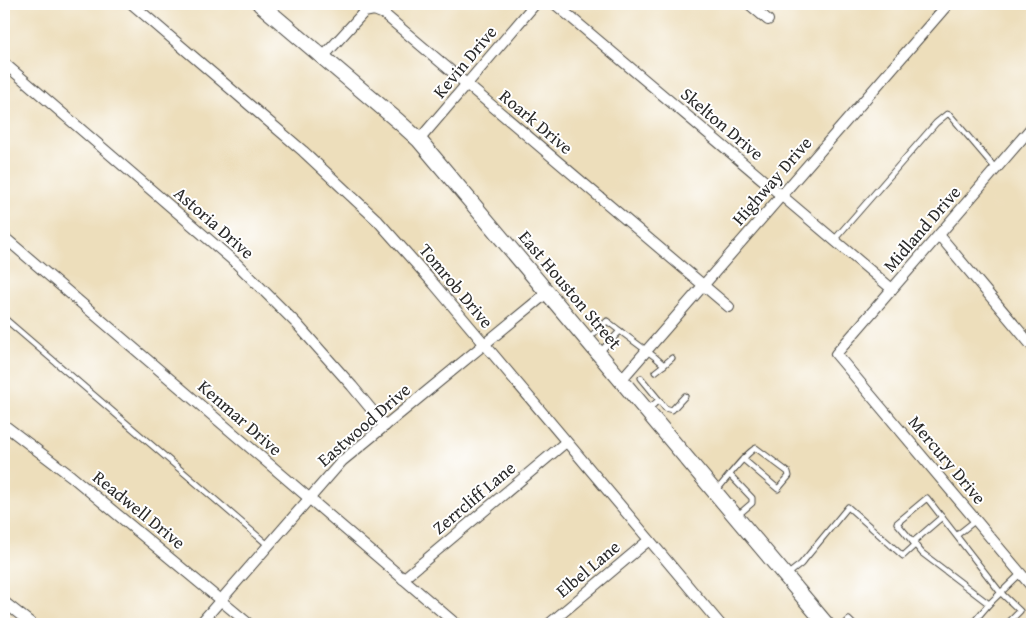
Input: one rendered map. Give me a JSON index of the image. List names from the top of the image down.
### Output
{
  "streets": {
    "main road": ["East Houston Street"],
    "street": [
      "Kevin Drive",
      "Roark Drive",
      "Skelton Drive",
      "Highway Drive",
      "Astoria Drive",
      "Midland Drive",
      "Tomrob Drive",
      "Kenmar Drive",
      "Eastwood Drive",
      "Mercury Drive",
      "Zerrcliff Lane",
      "Readwell Drive",
      "Elbel Lane"
    ]
  },
  "crossings": [
    ["Kevin Drive", "Roark Drive"],
    ["Kevin Drive", "East Houston Street"],
    ["Roark Drive", "Highway Drive"],
    ["Roark Drive", "East Houston Street"],
    ["Skelton Drive", "Highway Drive"],
    ["Skelton Drive", "Midland Drive"],
    ["Highway Drive", "East Houston Street"],
    ["Astoria Drive", "Eastwood Drive"],
    ["Midland Drive", "Mercury Drive"],
    ["Tomrob Drive", "Eastwood Drive"],
    ["Tomrob Drive", "Zerrcliff Lane"],
    ["Tomrob Drive", "Elbel Lane"],
    ["East Houston Street", "Eastwood Drive"],
    ["Kenmar Drive", "Eastwood Drive"],
    ["Kenmar Drive", "Zerrcliff Lane"],
    ["Eastwood Drive", "Readwell Drive"]
  ]
}
